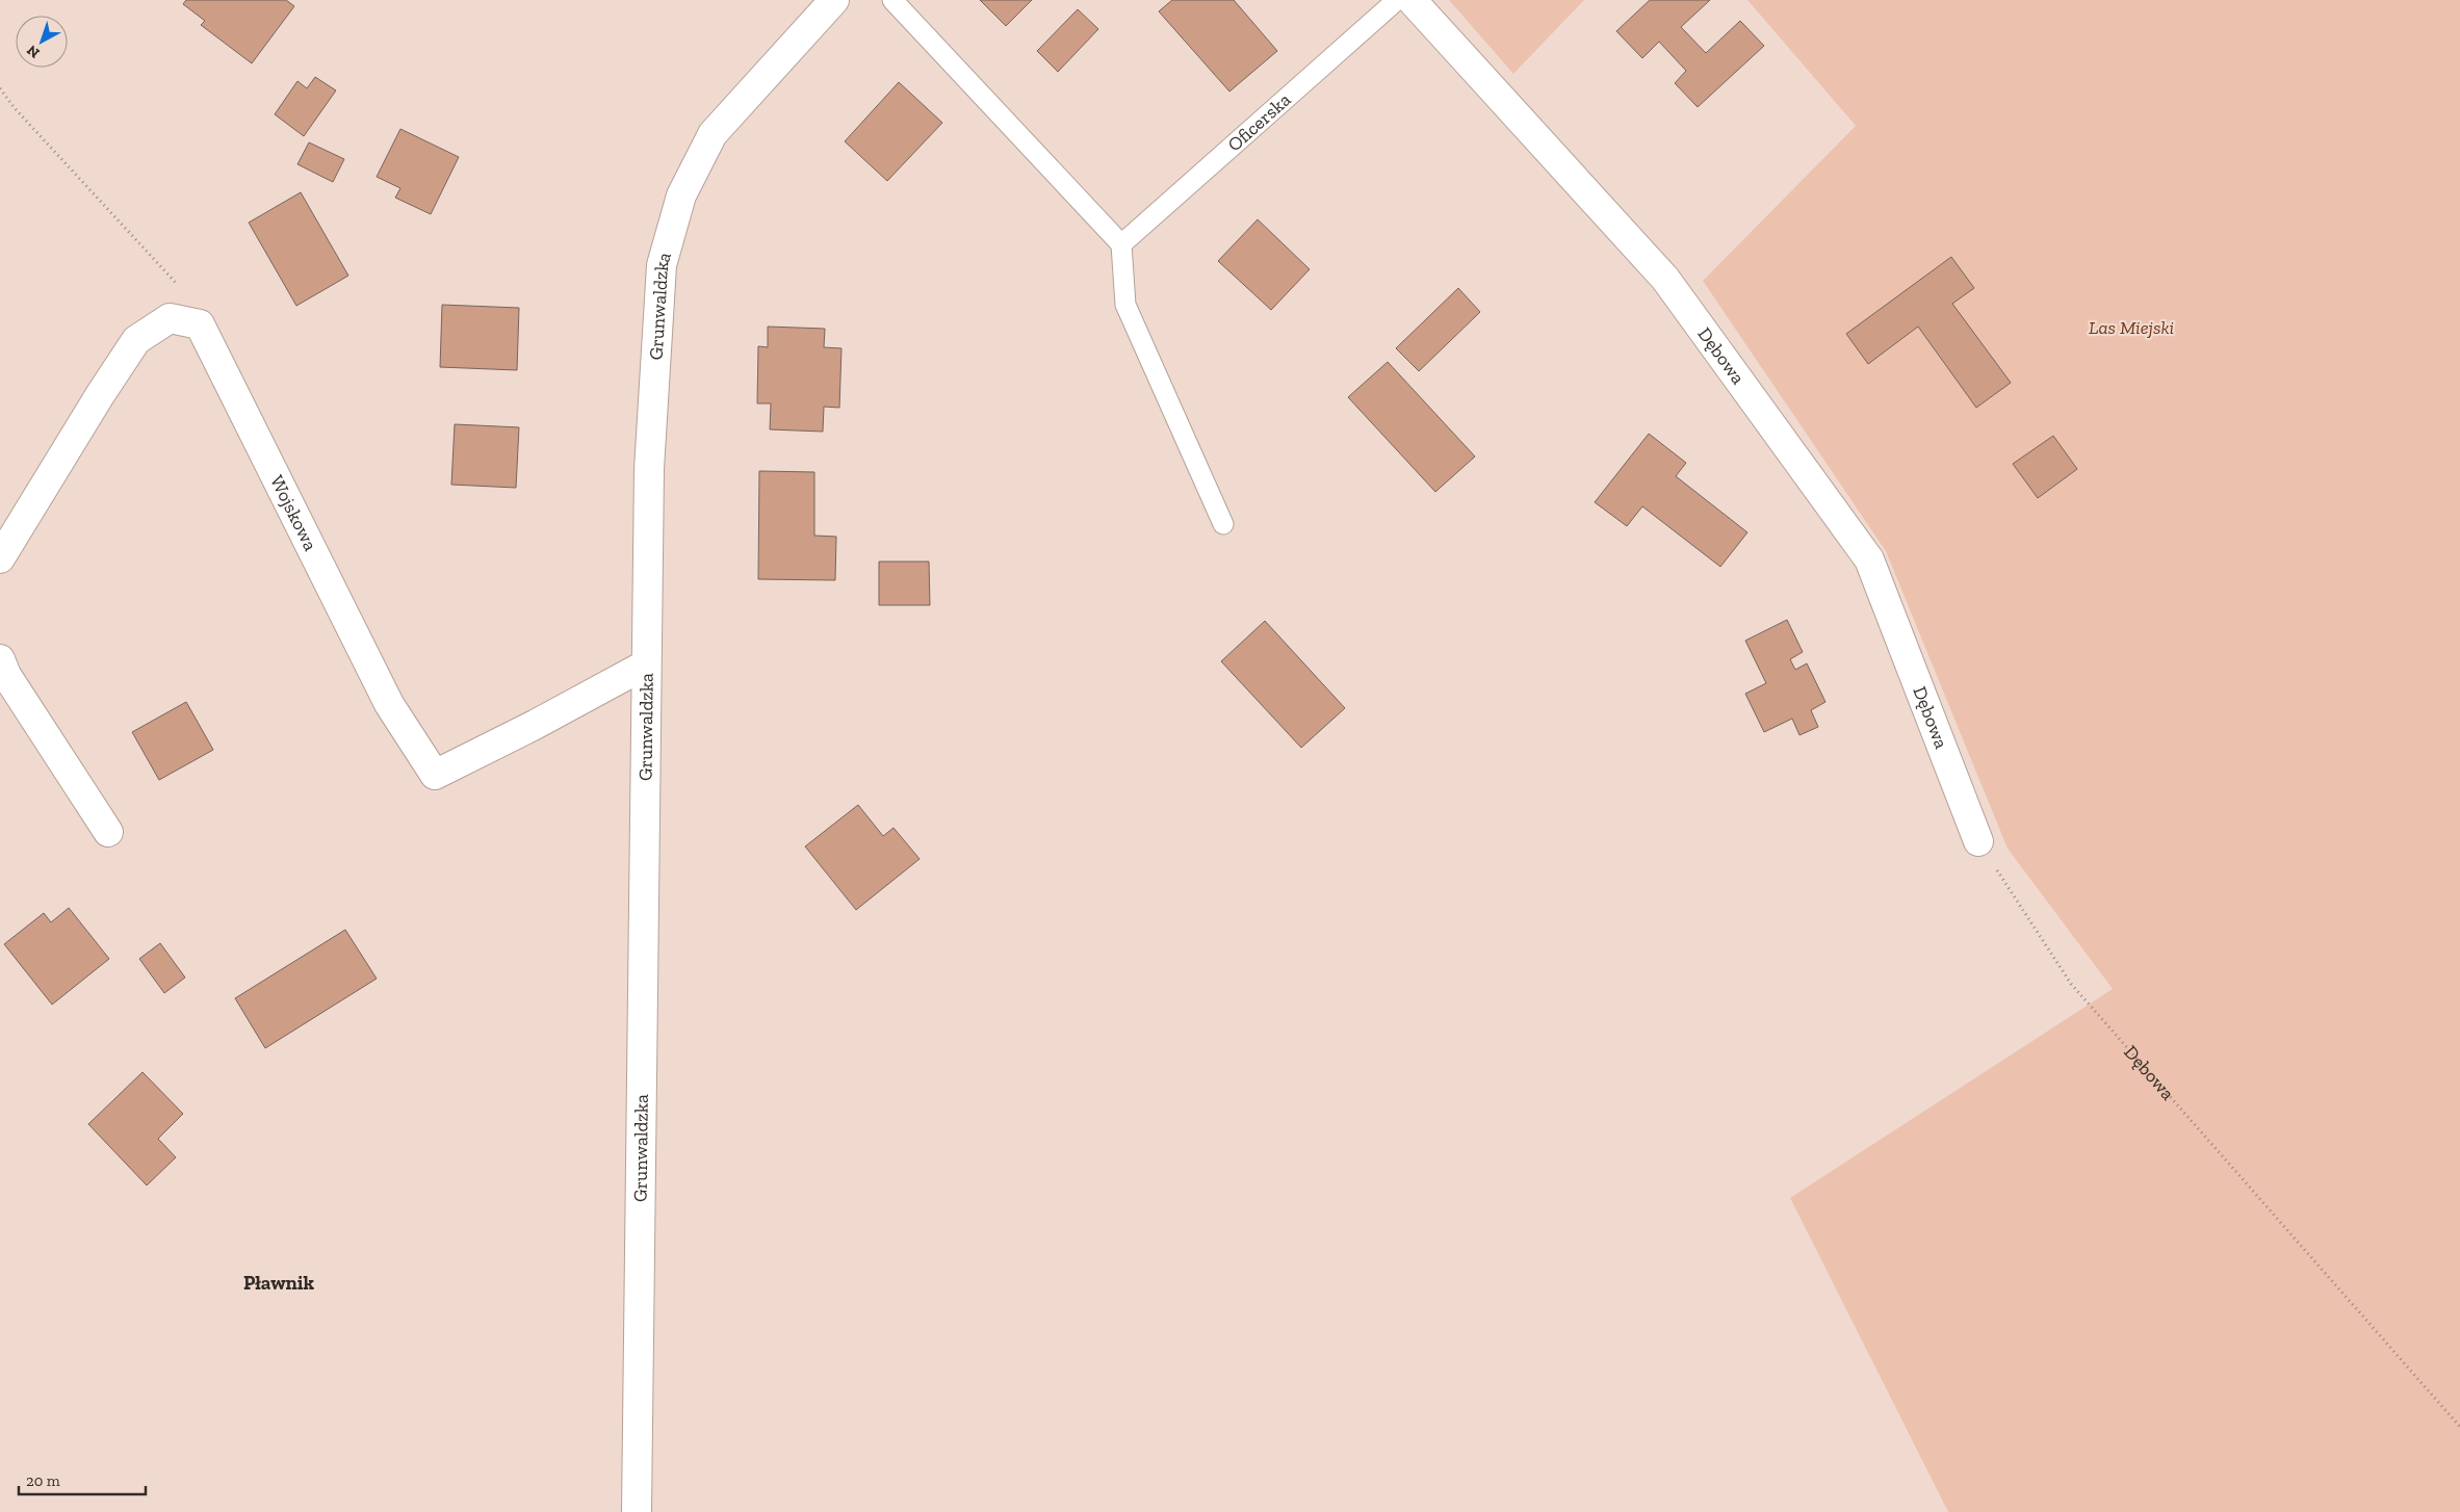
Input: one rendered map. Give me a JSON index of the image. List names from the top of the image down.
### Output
{
  "streets": {
    "street": ["Grunwaldzka", "Dębowa", "Wojskowa"],
    "lane": ["Oficerska"]
  },
  "crossings": [
    ["Grunwaldzka", "Wojskowa"]
  ],
  "districts": ["Pławnik"],
  "parks": ["Las Miejski"],
  "scale_bar": "20 m",
  "north": "bottom left"
}
